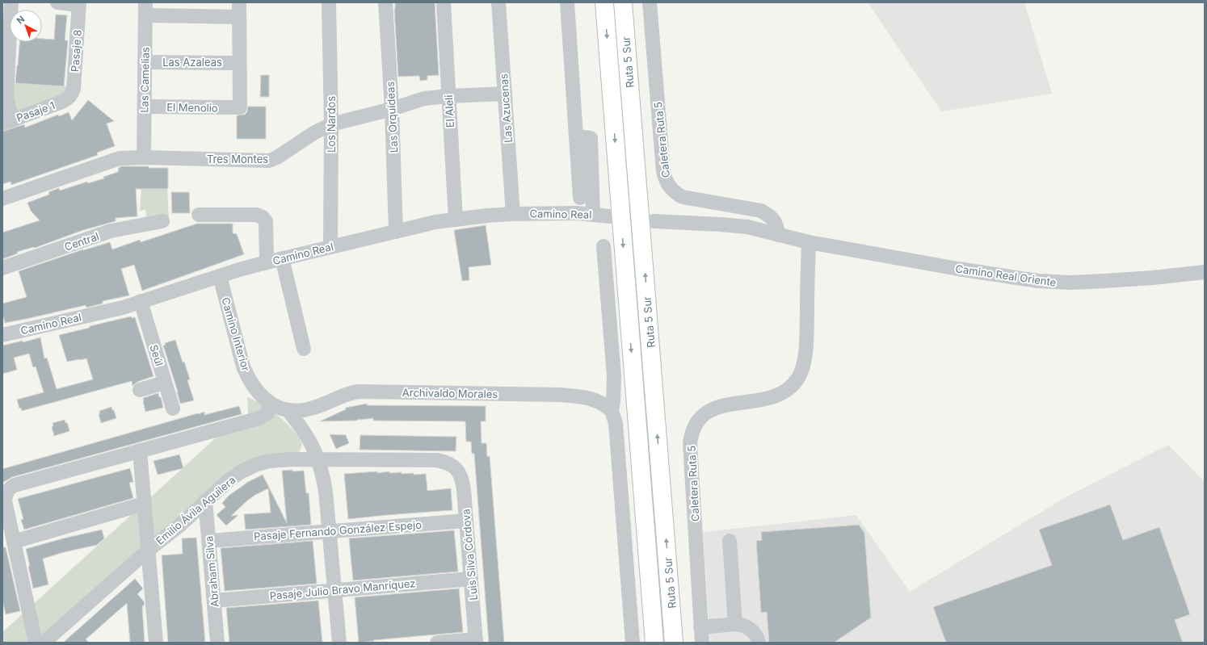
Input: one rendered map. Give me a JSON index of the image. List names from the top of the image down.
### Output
{
  "streets": {
    "highway": ["Ruta 5 Sur"],
    "street": [
      "Pasaje 8",
      "Las Azaleas",
      "Las Camelias",
      "El Menolio",
      "Las Azucenas",
      "Pasaje 1",
      "El Aleli",
      "Las Orquídeas",
      "Los Nardos",
      "Caletera Ruta 5",
      "Tres Montes",
      "Camino Real",
      "Central",
      "Camino Real Oriente",
      "Camino Interior",
      "Seúl",
      "Archivaldo Morales",
      "Emilio Ávila Aguilera",
      "Pasaje Fernando González Espejo",
      "Luis Silva Córdova",
      "Abraham Silva",
      "Pasaje Julio Bravo Manríquez"
    ]
  },
  "crossings": [
    ["Pasaje 8", "Pasaje 1"],
    ["Las Azaleas", "Las Camelias"],
    ["Las Azaleas", "El Menolio"],
    ["Las Camelias", "El Menolio"],
    ["Las Camelias", "Tres Montes"],
    ["Las Azucenas", "Tres Montes"],
    ["Las Azucenas", "Camino Real"],
    ["El Aleli", "Tres Montes"],
    ["El Aleli", "Camino Real"],
    ["Las Orquídeas", "Tres Montes"],
    ["Las Orquídeas", "Camino Real"],
    ["Los Nardos", "Tres Montes"],
    ["Los Nardos", "Camino Real"],
    ["Caletera Ruta 5", "Camino Real Oriente"],
    ["Camino Real", "Camino Interior"],
    ["Camino Real", "Seúl"],
    ["Camino Interior", "Archivaldo Morales"],
    ["Emilio Ávila Aguilera", "Luis Silva Córdova"],
    ["Emilio Ávila Aguilera", "Abraham Silva"],
    ["Pasaje Fernando González Espejo", "Luis Silva Córdova"],
    ["Pasaje Fernando González Espejo", "Abraham Silva"],
    ["Luis Silva Córdova", "Pasaje Julio Bravo Manríquez"],
    ["Abraham Silva", "Pasaje Julio Bravo Manríquez"]
  ],
  "north": "top left"
}
